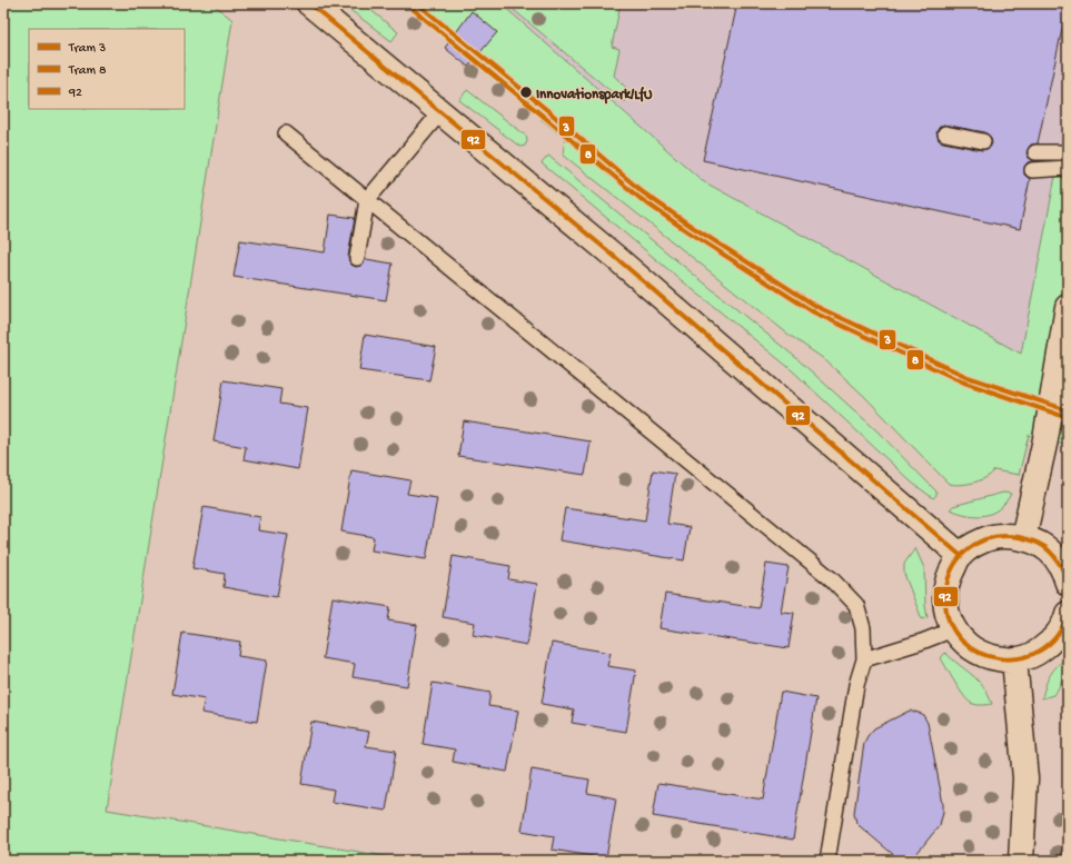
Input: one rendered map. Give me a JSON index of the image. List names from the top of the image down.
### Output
{
  "places": ["Innovationspark/LfU"],
  "lines": ["tram line 3", "transit line 92", "tram line 8"],
  "legend": ["Tram 3", "Tram 8", "92"]
}
